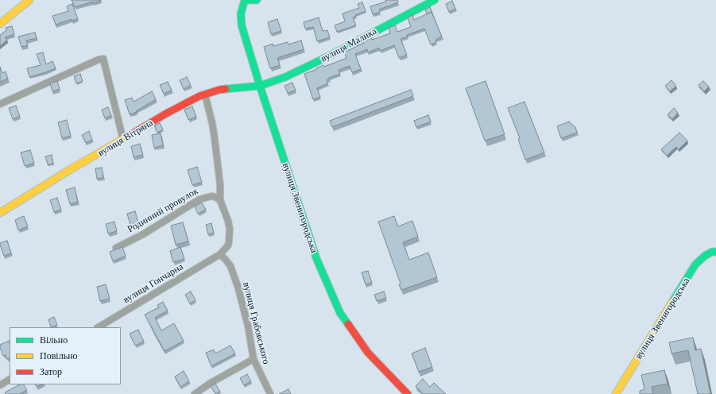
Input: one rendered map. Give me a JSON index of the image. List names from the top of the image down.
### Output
{
  "streets": {
    "street": [
      "вулиця Малика",
      "вулиця Вітряна",
      "вулиця Звенигородська",
      "Родинний провулок",
      "вулиця Гончарна",
      "вулиця Грабовського"
    ]
  },
  "crossings": [
    ["вулиця Малика", "вулиця Вітряна"],
    ["вулиця Малика", "вулиця Звенигородська"],
    ["вулиця Вітряна", "вулиця Звенигородська"],
    ["вулиця Гончарна", "вулиця Грабовського"]
  ],
  "legend": ["Вільно", "Повільно", "Затор"]
}
